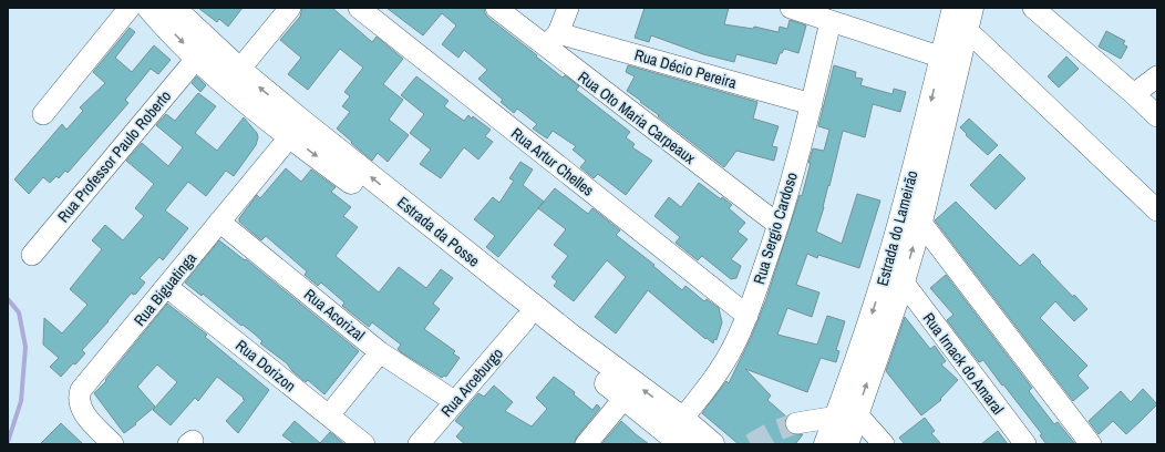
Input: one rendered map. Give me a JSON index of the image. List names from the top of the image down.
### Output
{
  "streets": {
    "main road": ["Estrada do Lameirão", "Estrada da Posse"],
    "street": [
      "Rua Décio Pereira",
      "Rua Oto Maria Carpeaux",
      "Rua Professor Paulo Roberto",
      "Rua Artur Chelles",
      "Rua Sergio Cardoso",
      "Rua Biguatinga",
      "Rua Acorizal",
      "Rua Irnack do Amaral",
      "Rua Dorizon",
      "Rua Arceburgo"
    ]
  },
  "crossings": [
    ["Rua Décio Pereira", "Rua Oto Maria Carpeaux"],
    ["Rua Décio Pereira", "Rua Sergio Cardoso"],
    ["Rua Oto Maria Carpeaux", "Rua Sergio Cardoso"],
    ["Rua Professor Paulo Roberto", "Estrada da Posse"],
    ["Rua Artur Chelles", "Rua Sergio Cardoso"],
    ["Rua Sergio Cardoso", "Estrada da Posse"],
    ["Estrada do Lameirão", "Rua Irnack do Amaral"],
    ["Estrada da Posse", "Rua Biguatinga"],
    ["Estrada da Posse", "Rua Arceburgo"],
    ["Rua Biguatinga", "Rua Acorizal"],
    ["Rua Biguatinga", "Rua Dorizon"],
    ["Rua Acorizal", "Rua Arceburgo"]
  ]
}
